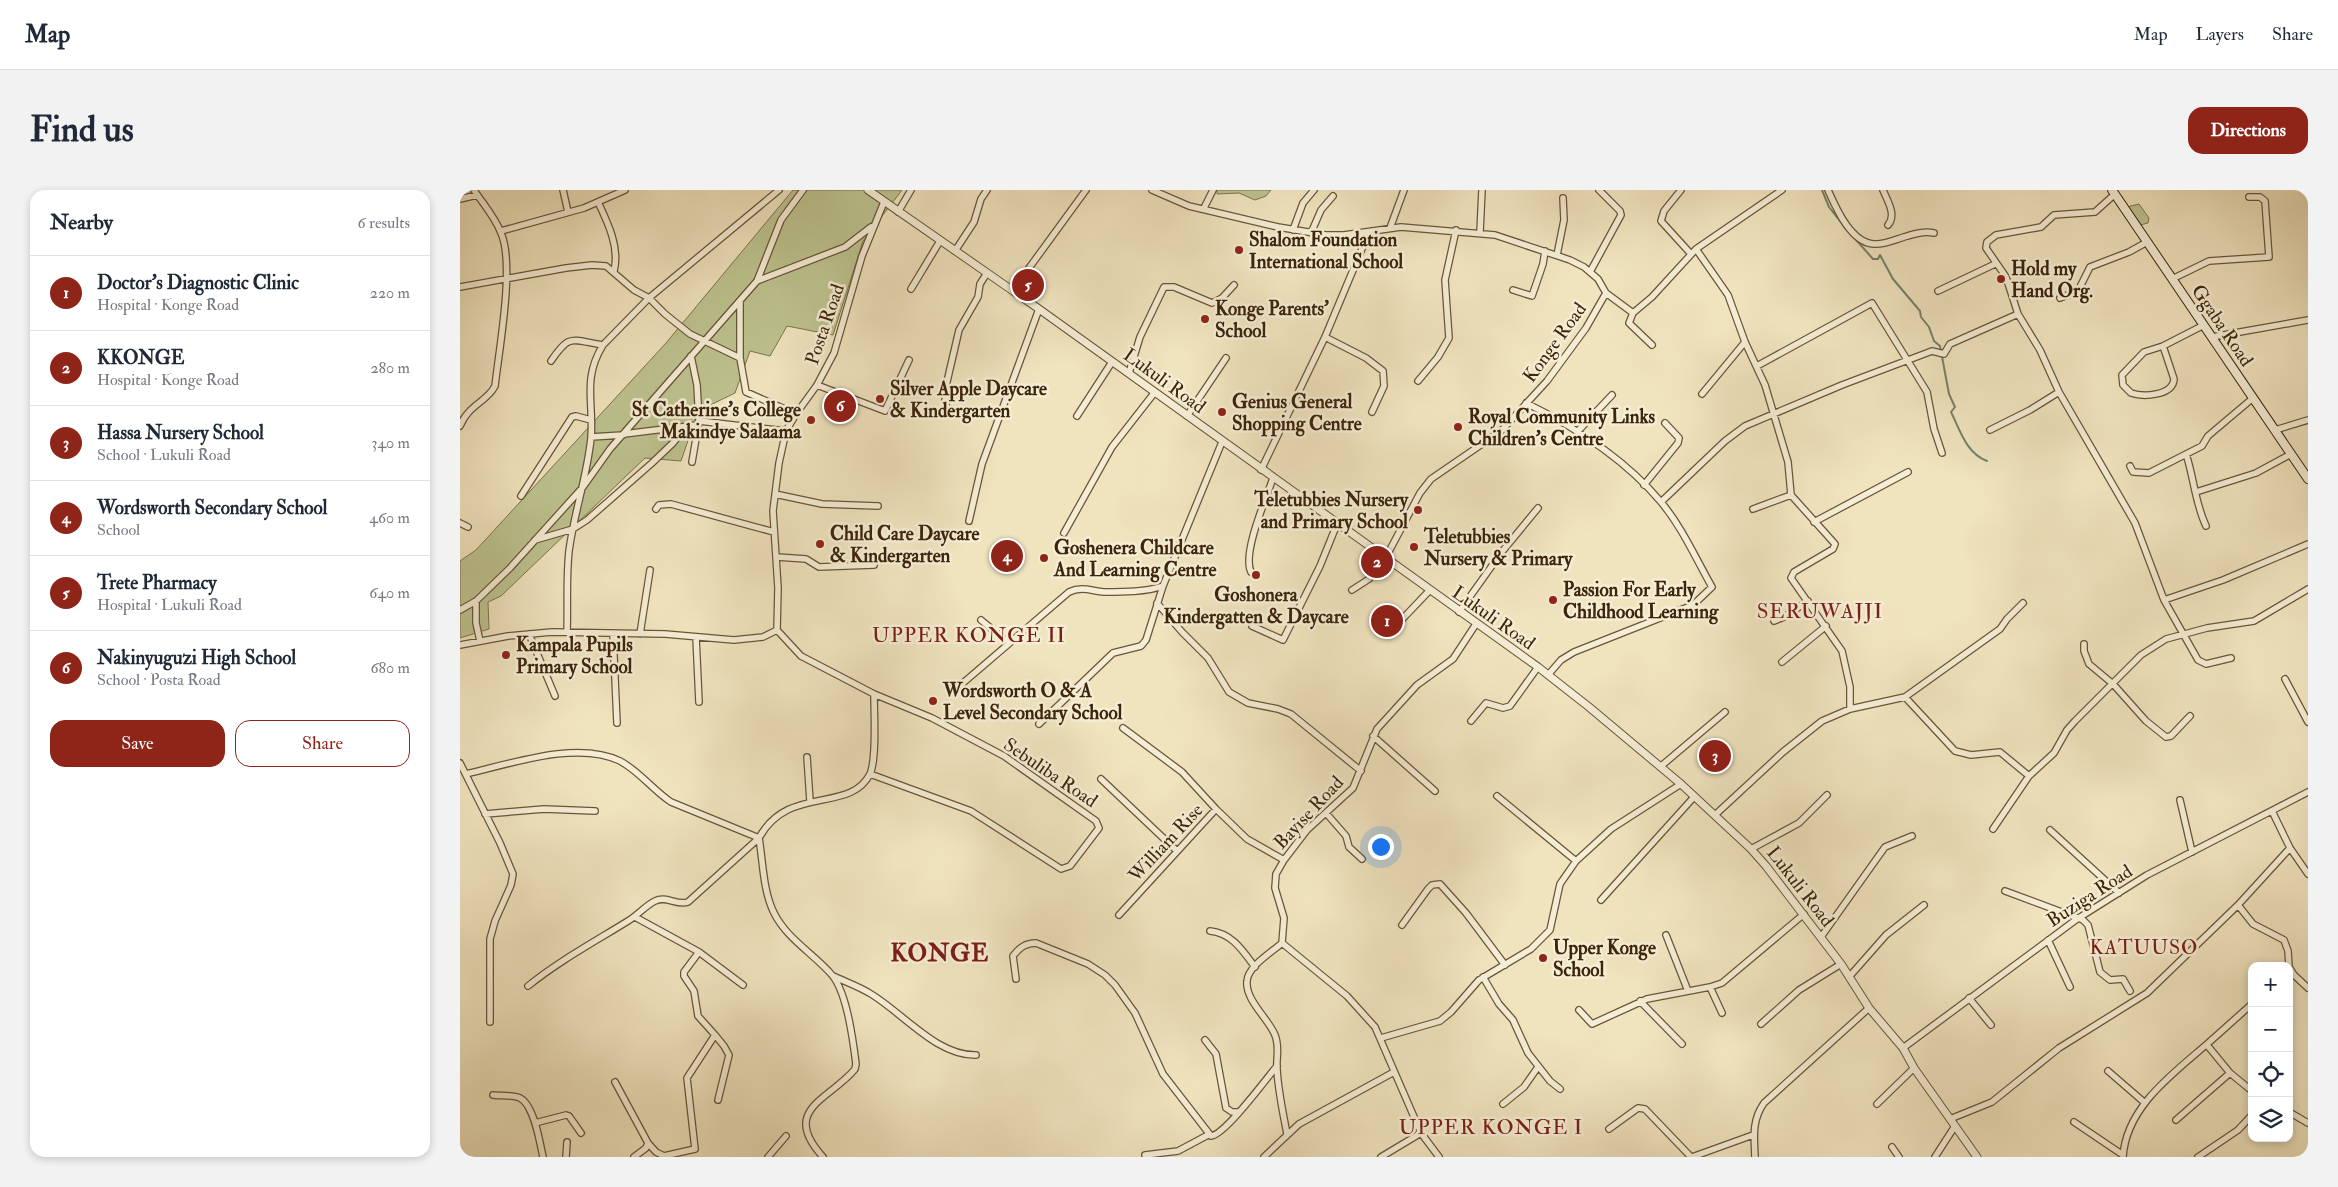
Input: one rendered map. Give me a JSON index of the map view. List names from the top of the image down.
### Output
{
  "streets": {
    "main road": ["Ggaba Road"],
    "street": [
      "Posta Road",
      "Konge Road",
      "Lukuli Road",
      "Sebuliba Road",
      "Bayise Road",
      "William Rise",
      "Buziga Road"
    ]
  },
  "crossings": [
    ["Posta Road", "Lukuli Road"],
    ["Posta Road", "Sebuliba Road"],
    ["Konge Road", "Lukuli Road"],
    ["Lukuli Road", "Bayise Road"],
    ["Lukuli Road", "Buziga Road"],
    ["Sebuliba Road", "William Rise"],
    ["Bayise Road", "William Rise"]
  ],
  "districts": [
    "SERUWAJJI",
    "UPPER KONGE II",
    "KATUUSO",
    "KONGE",
    "UPPER KONGE I"
  ],
  "places": [
    "Shalom Foundation International School",
    "Hold my Hand Org.",
    "Konge Parents' School",
    "Silver Apple Daycare & Kindergarten",
    "Genius General Shopping Centre",
    "St Catherine's College Makindye Salaama",
    "Royal Community Links Children's Centre",
    "Teletubbies Nursery and Primary School",
    "Child Care Daycare & Kindergarten",
    "Teletubbies Nursery & Primary",
    "Goshenera Childcare And Learning Centre",
    "Goshonera Kindergatten & Daycare",
    "Passion For Early Childhood Learning",
    "Kampala Pupils Primary School",
    "Wordsworth O & A Level Secondary School",
    "Upper Konge School"
  ],
  "page": {
    "header": "Map",
    "nav": ["Map", "Layers", "Share"],
    "buttons": [
      "Directions",
      ["Save", "Share"]
    ],
    "title": "Find us",
    "heading": ["Nearby", "6 results"],
    "list": [
      {
        "mark": "1",
        "name": "Doctor's Diagnostic Clinic",
        "note": "Hospital · Konge Road",
        "value": "220 m"
      },
      {
        "mark": "2",
        "name": "KKONGE",
        "note": "Hospital · Konge Road",
        "value": "280 m"
      },
      {
        "mark": "3",
        "name": "Hassa Nursery School",
        "note": "School · Lukuli Road",
        "value": "340 m"
      },
      {
        "mark": "4",
        "name": "Wordsworth Secondary School",
        "note": "School",
        "value": "460 m"
      },
      {
        "mark": "5",
        "name": "Trete Pharmacy",
        "note": "Hospital · Lukuli Road",
        "value": "640 m"
      },
      {
        "mark": "6",
        "name": "Nakinyuguzi High School",
        "note": "School · Posta Road",
        "value": "680 m"
      }
    ],
    "pins": [
      "5",
      "6",
      "4",
      "2",
      "1",
      "3"
    ],
    "map_buttons": ["+", "−"]
  }
}
